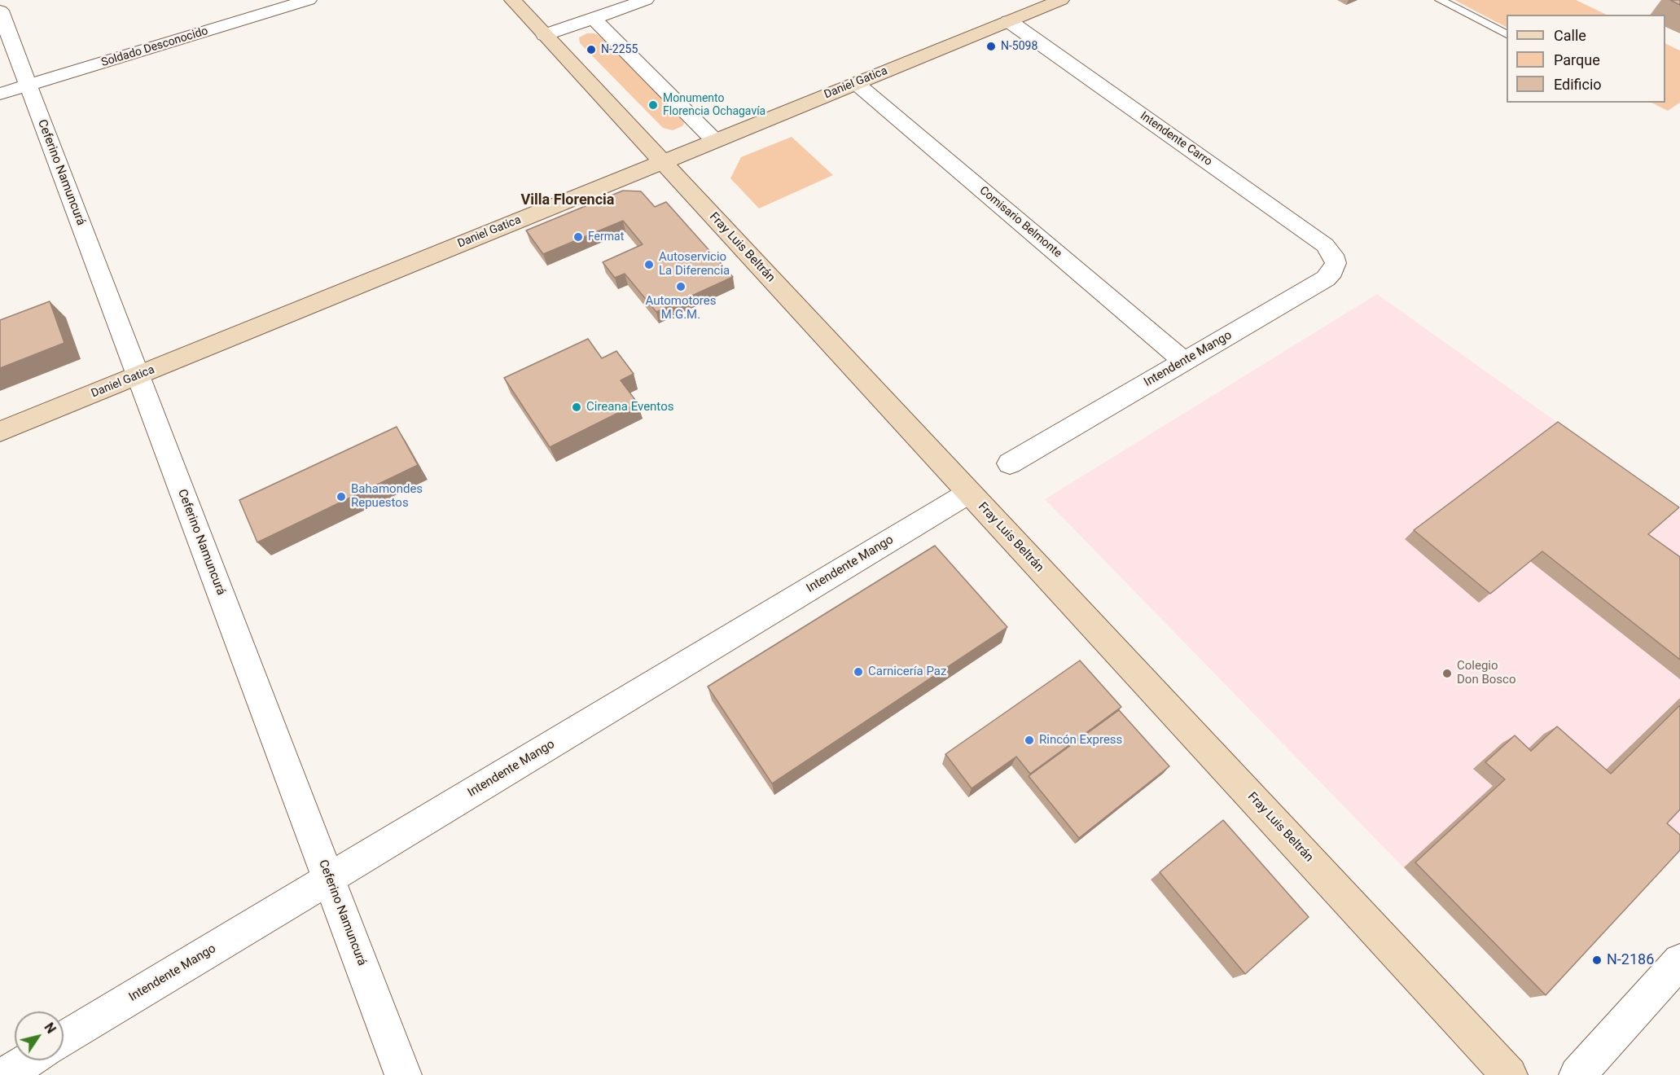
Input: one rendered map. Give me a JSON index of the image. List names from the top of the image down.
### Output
{
  "streets": {
    "street": [
      "Soldado Desconocido",
      "Daniel Gatica",
      "Intendente Carro",
      "Ceferino Namuncurá",
      "Comisario Belmonte",
      "Fray Luis Beltrán",
      "Intendente Mango"
    ]
  },
  "crossings": [
    ["Soldado Desconocido", "Ceferino Namuncurá"],
    ["Daniel Gatica", "Intendente Carro"],
    ["Daniel Gatica", "Ceferino Namuncurá"],
    ["Daniel Gatica", "Comisario Belmonte"],
    ["Daniel Gatica", "Fray Luis Beltrán"],
    ["Intendente Carro", "Intendente Mango"],
    ["Ceferino Namuncurá", "Intendente Mango"],
    ["Comisario Belmonte", "Intendente Mango"],
    ["Fray Luis Beltrán", "Intendente Mango"]
  ],
  "districts": ["Villa Florencia"],
  "places": [
    "N-5098",
    "N-2255",
    "Monumento Florencia Ochagavía",
    "Fermat",
    "Autoservicio La Diferencia",
    "Automotores M.G.M.",
    "Cireana Eventos",
    "Bahamondes Repuestos",
    "Carnicería Paz",
    "Colegio Don Bosco",
    "Rincón Express",
    "N-2186"
  ],
  "legend": ["Calle", "Parque", "Edificio"],
  "north": "top right"
}
